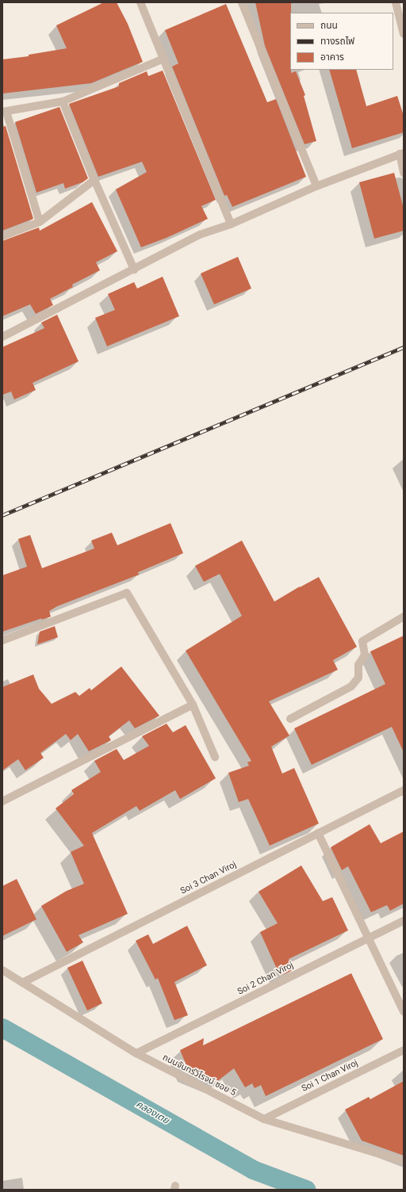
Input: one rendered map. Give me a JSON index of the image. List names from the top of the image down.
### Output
{
  "streets": {
    "street": [
      "Soi 3 Chan Viroj",
      "Soi 2 Chan Viroj",
      "ถนนจันทร์วิโรจน์ ซอย 5",
      "Soi 1 Chan Viroj"
    ]
  },
  "crossings": [
    ["Soi 3 Chan Viroj", "ถนนจันทร์วิโรจน์ ซอย 5"],
    ["Soi 2 Chan Viroj", "ถนนจันทร์วิโรจน์ ซอย 5"],
    ["ถนนจันทร์วิโรจน์ ซอย 5", "Soi 1 Chan Viroj"]
  ],
  "water": ["คลองเตย"],
  "legend": ["ถนน", "ทางรถไฟ", "อาคาร"]
}
